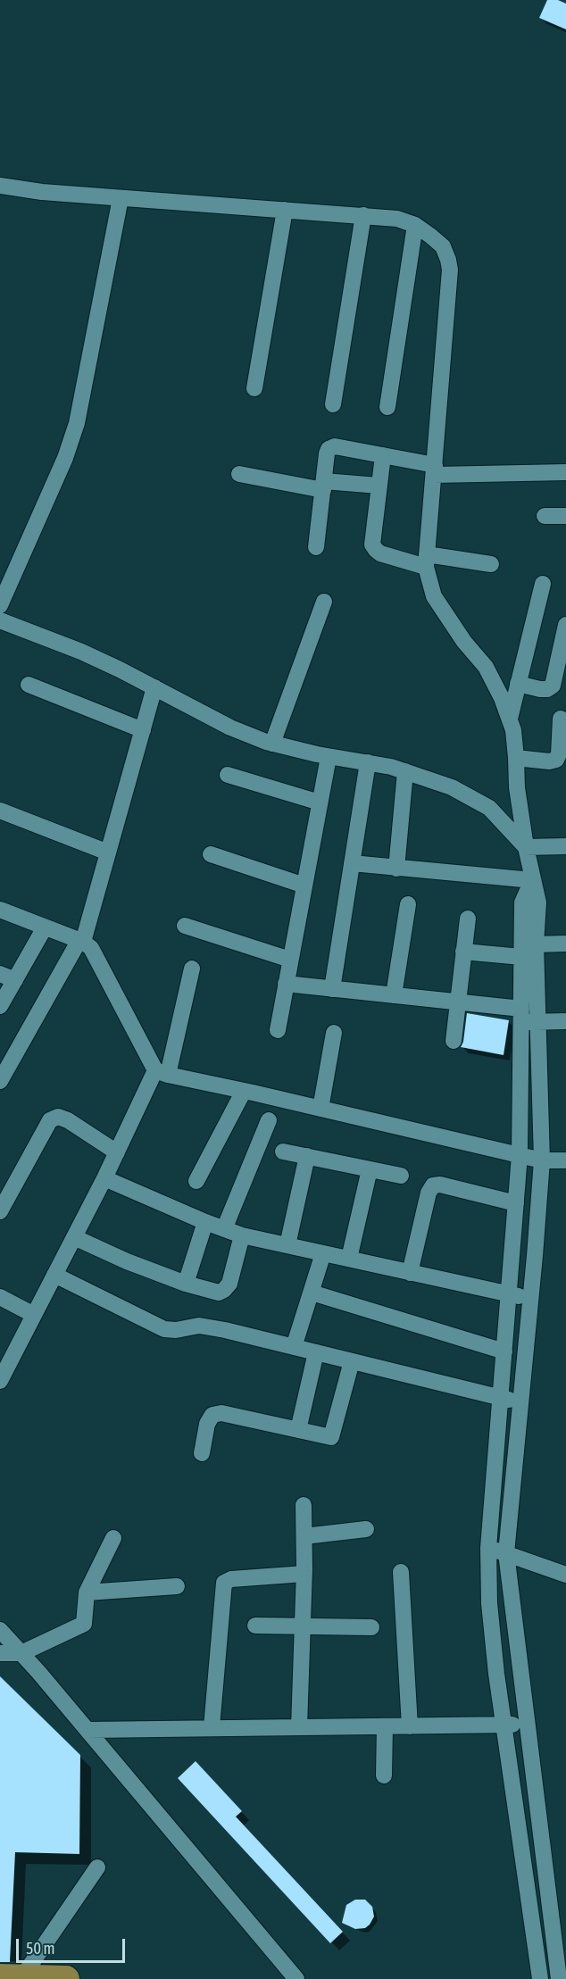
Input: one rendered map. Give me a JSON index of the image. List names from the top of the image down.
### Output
{
  "scale_bar": "50 m"
}
